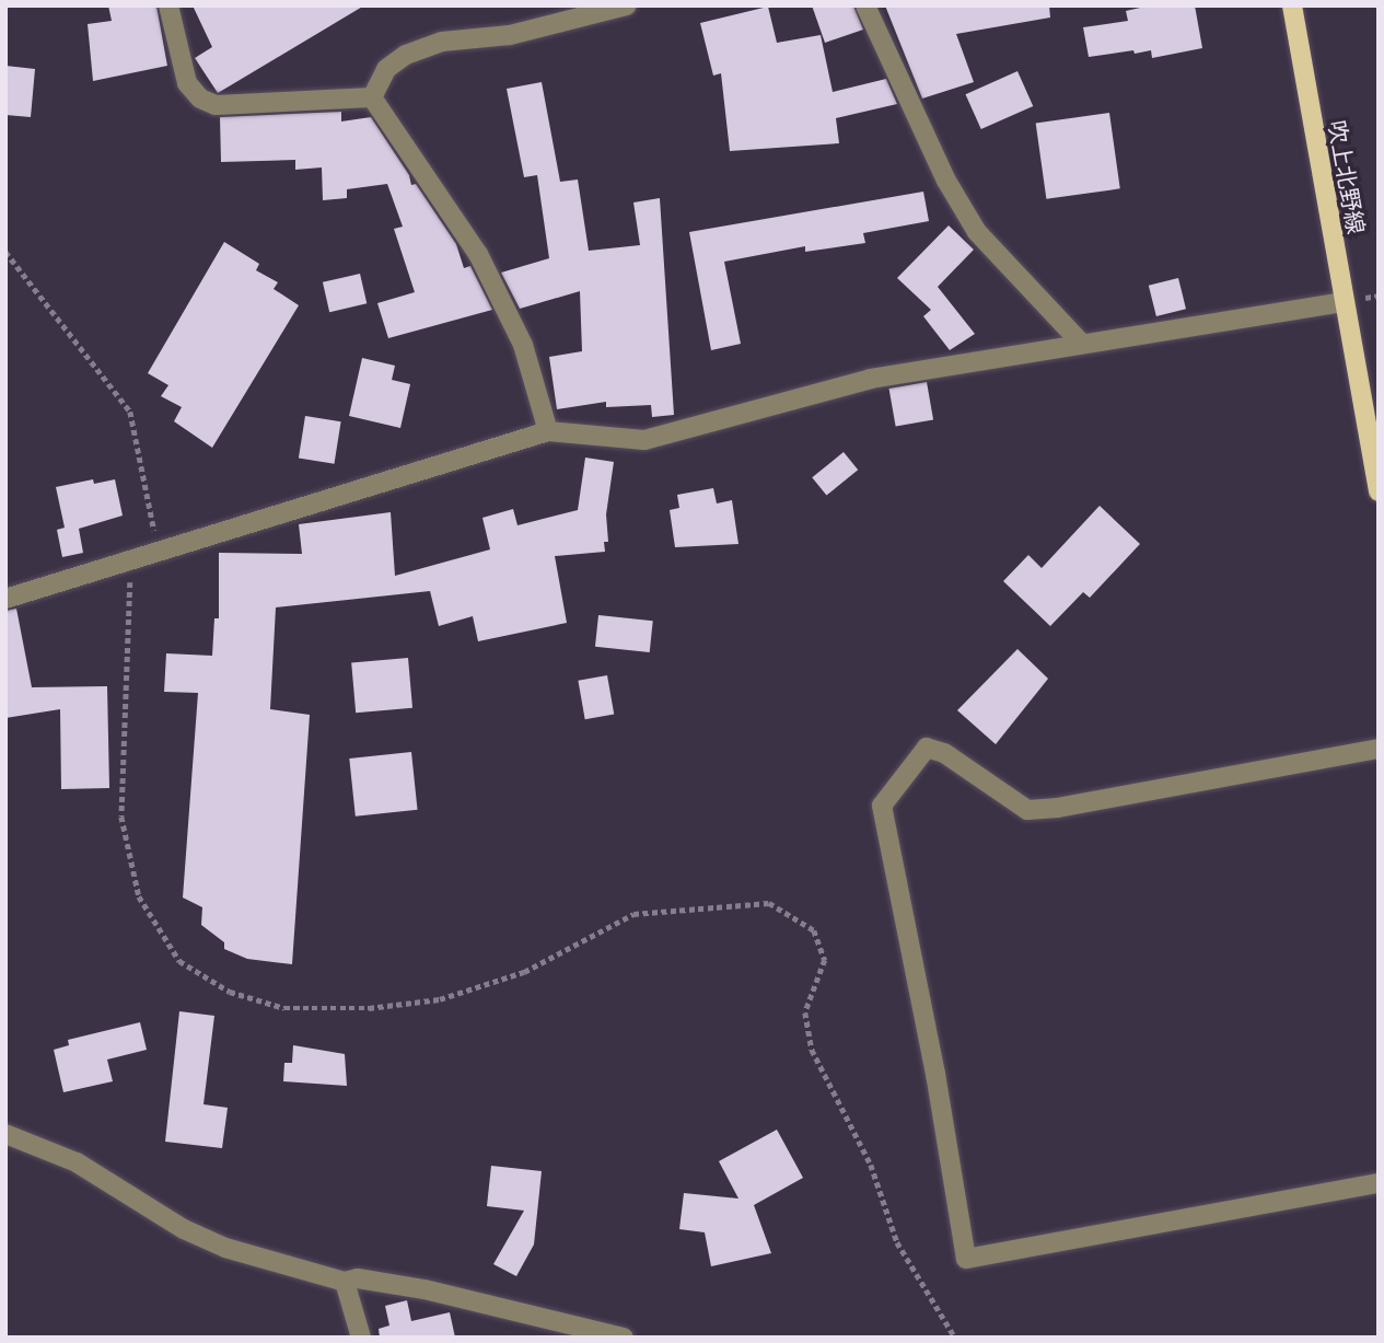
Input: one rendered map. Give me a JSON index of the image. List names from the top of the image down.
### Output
{
  "streets": {
    "main road": ["吹上北野線"]
  }
}
